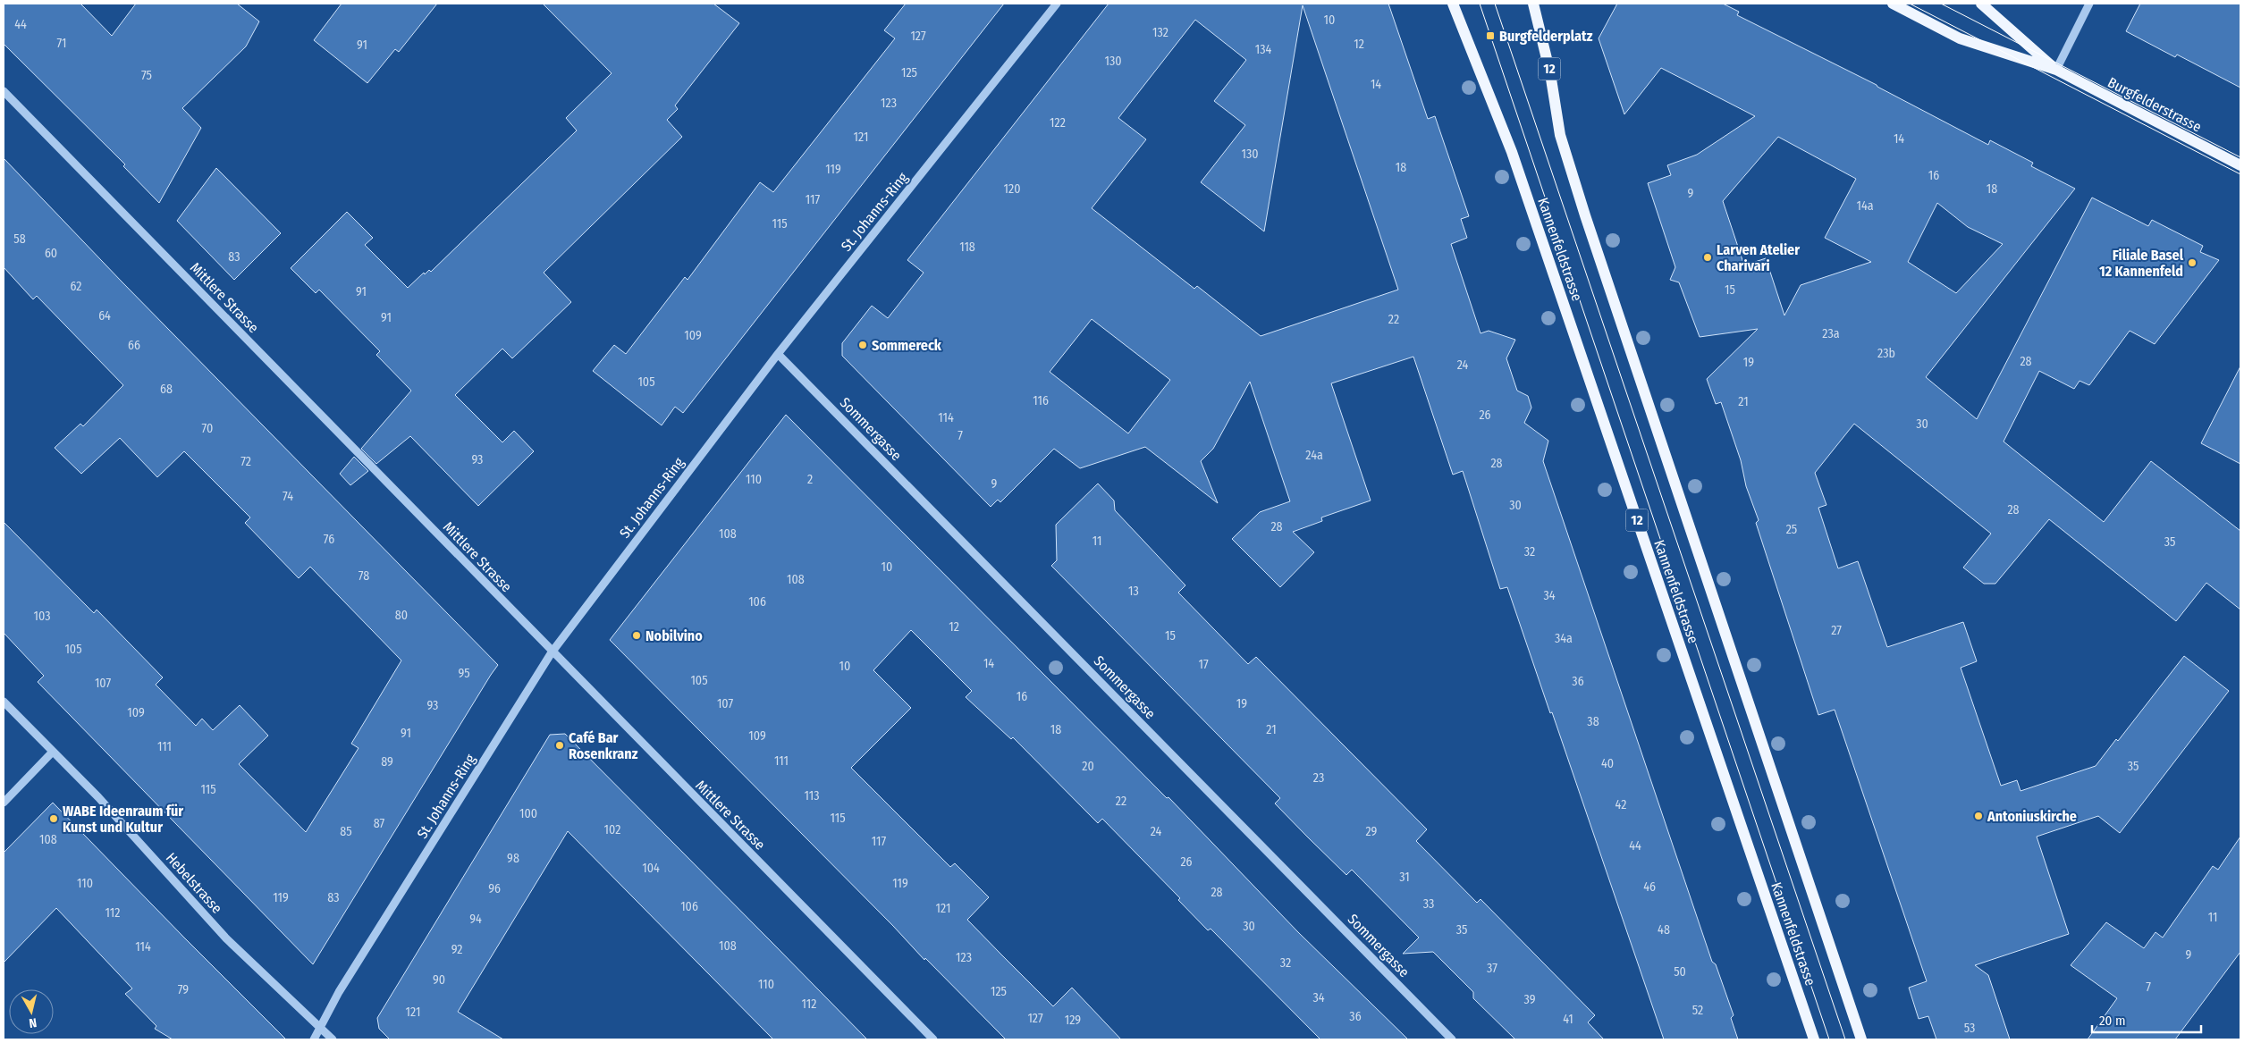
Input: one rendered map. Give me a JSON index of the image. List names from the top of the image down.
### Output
{
  "streets": {
    "main road": ["12", "Burgfelderstrasse", "Kannenfeldstrasse"],
    "street": [
      "St. Johanns-Ring",
      "Mittlere Strasse",
      "Sommergasse",
      "Hebelstrasse"
    ]
  },
  "crossings": [
    ["St. Johanns-Ring", "Mittlere Strasse"],
    ["St. Johanns-Ring", "Sommergasse"],
    ["St. Johanns-Ring", "Hebelstrasse"]
  ],
  "places": {
    "transit": ["Burgfelderplatz"],
    "other": [
      "Larven Atelier Charivari",
      "Filiale Basel 12 Kannenfeld",
      "Sommereck",
      "Nobilvino",
      "Café Bar Rosenkranz",
      "Antoniuskirche",
      "WABE Ideenraum für Kunst und Kultur"
    ]
  },
  "house_numbers": [
    "10",
    "44",
    "132",
    "127",
    "71",
    "12",
    "91",
    "134",
    "130",
    "125",
    "75",
    "14",
    "123",
    "122",
    "121",
    "14",
    "130",
    "18",
    "119",
    "16",
    "120",
    "18",
    "9",
    "117",
    "14a",
    "115",
    "58",
    "118",
    "60",
    "83",
    "62",
    "15",
    "91",
    "64",
    "91",
    "22",
    "23a",
    "109",
    "66",
    "23b",
    "28",
    "19",
    "24",
    "105",
    "68",
    "116",
    "21",
    "26",
    "114",
    "30",
    "70",
    "7",
    "24a",
    "93",
    "72",
    "28",
    "110",
    "2",
    "9",
    "74",
    "30",
    "28",
    "28",
    "25",
    "108",
    "76",
    "11",
    "35",
    "32",
    "10",
    "78",
    "108",
    "13",
    "34",
    "106",
    "80",
    "103",
    "12",
    "27",
    "15",
    "34a",
    "105",
    "14",
    "17",
    "10",
    "95",
    "105",
    "36",
    "107",
    "16",
    "107",
    "19",
    "93",
    "109",
    "38",
    "18",
    "21",
    "91",
    "109",
    "111",
    "111",
    "89",
    "40",
    "20",
    "35",
    "23",
    "115",
    "113",
    "22",
    "42",
    "100",
    "115",
    "87",
    "102",
    "85",
    "24",
    "29",
    "108",
    "117",
    "44",
    "98",
    "26",
    "104",
    "31",
    "110",
    "119",
    "46",
    "96",
    "28",
    "119",
    "83",
    "33",
    "106",
    "121",
    "112",
    "11",
    "94",
    "30",
    "35",
    "48",
    "108",
    "114",
    "92",
    "9",
    "123",
    "32",
    "37",
    "50",
    "90",
    "110",
    "7",
    "79",
    "125",
    "34",
    "39",
    "112",
    "52",
    "121",
    "36",
    "127",
    "41",
    "129",
    "53"
  ],
  "scale_bar": "20 m",
  "north": "bottom"
}
